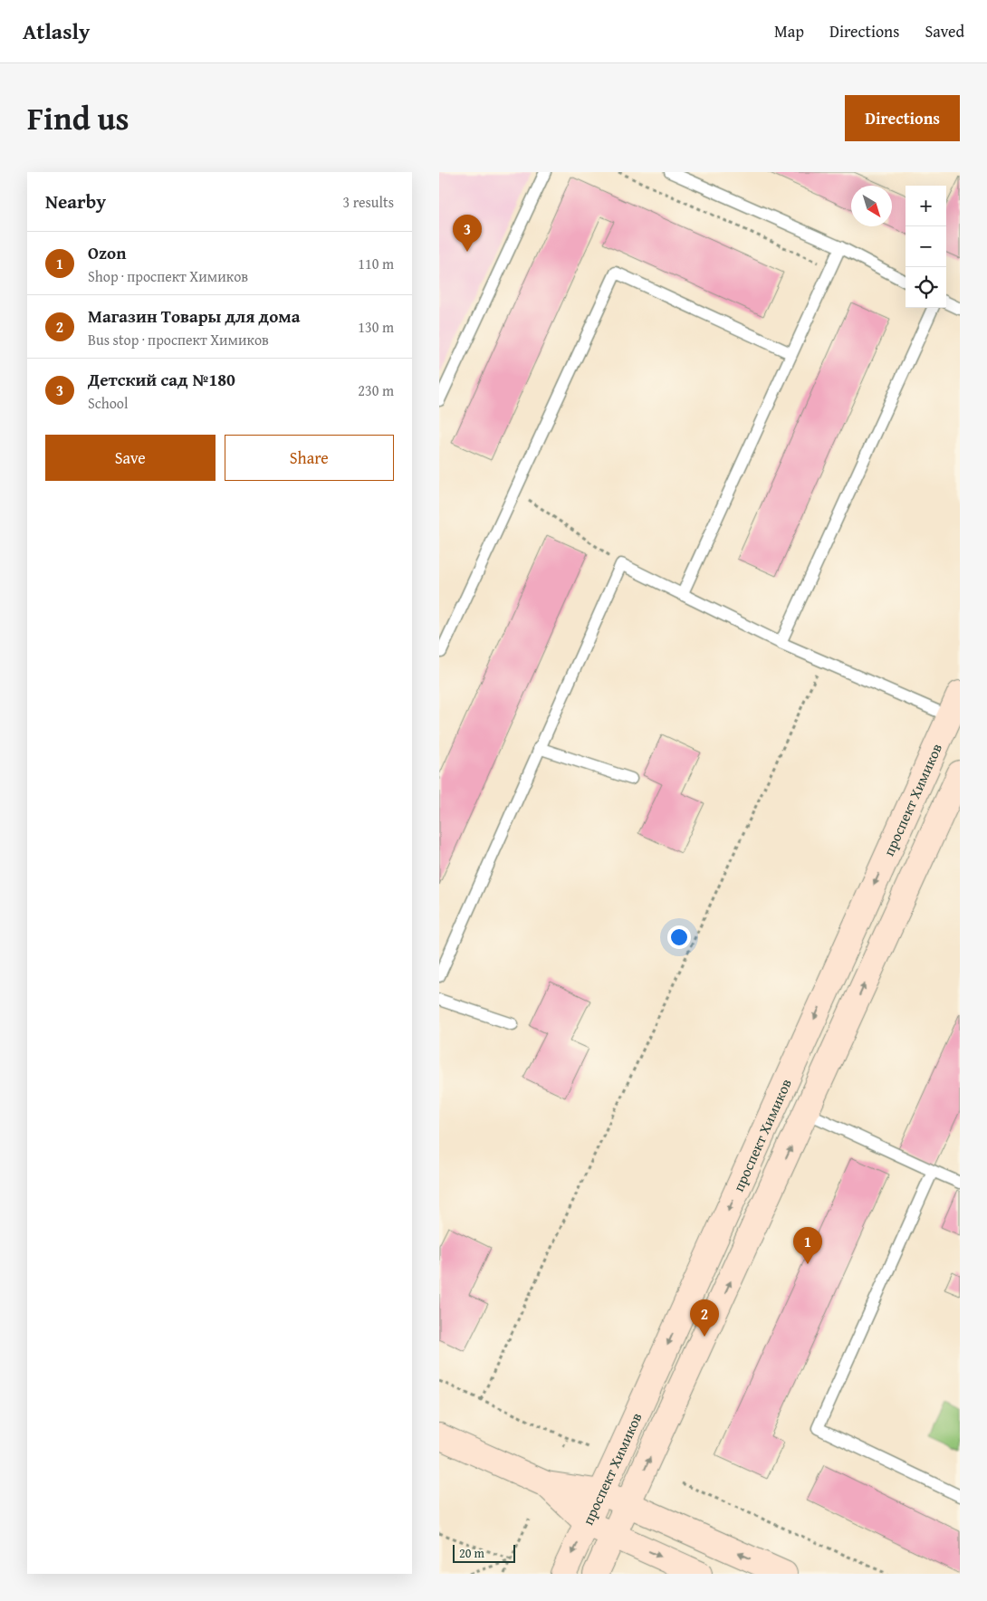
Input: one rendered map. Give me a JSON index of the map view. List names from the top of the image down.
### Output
{
  "streets": {
    "main road": ["проспект Химиков"]
  },
  "scale_bar": "20 m",
  "north": "bottom right",
  "page": {
    "header": "Atlasly",
    "nav": ["Map", "Directions", "Saved"],
    "title": "Find us",
    "buttons": [
      "Directions",
      ["Save", "Share"]
    ],
    "heading": ["Nearby", "3 results"],
    "map_buttons": ["+", "−"],
    "pins": ["3", "1", "2"],
    "list": [
      {
        "mark": "1",
        "name": "Ozon",
        "note": "Shop · проспект Химиков",
        "value": "110 m"
      },
      {
        "mark": "2",
        "name": "Магазин Товары для дома",
        "note": "Bus stop · проспект Химиков",
        "value": "130 m"
      },
      {
        "mark": "3",
        "name": "Детский сад №180",
        "note": "School",
        "value": "230 m"
      }
    ],
    "scale": "20 m"
  }
}
